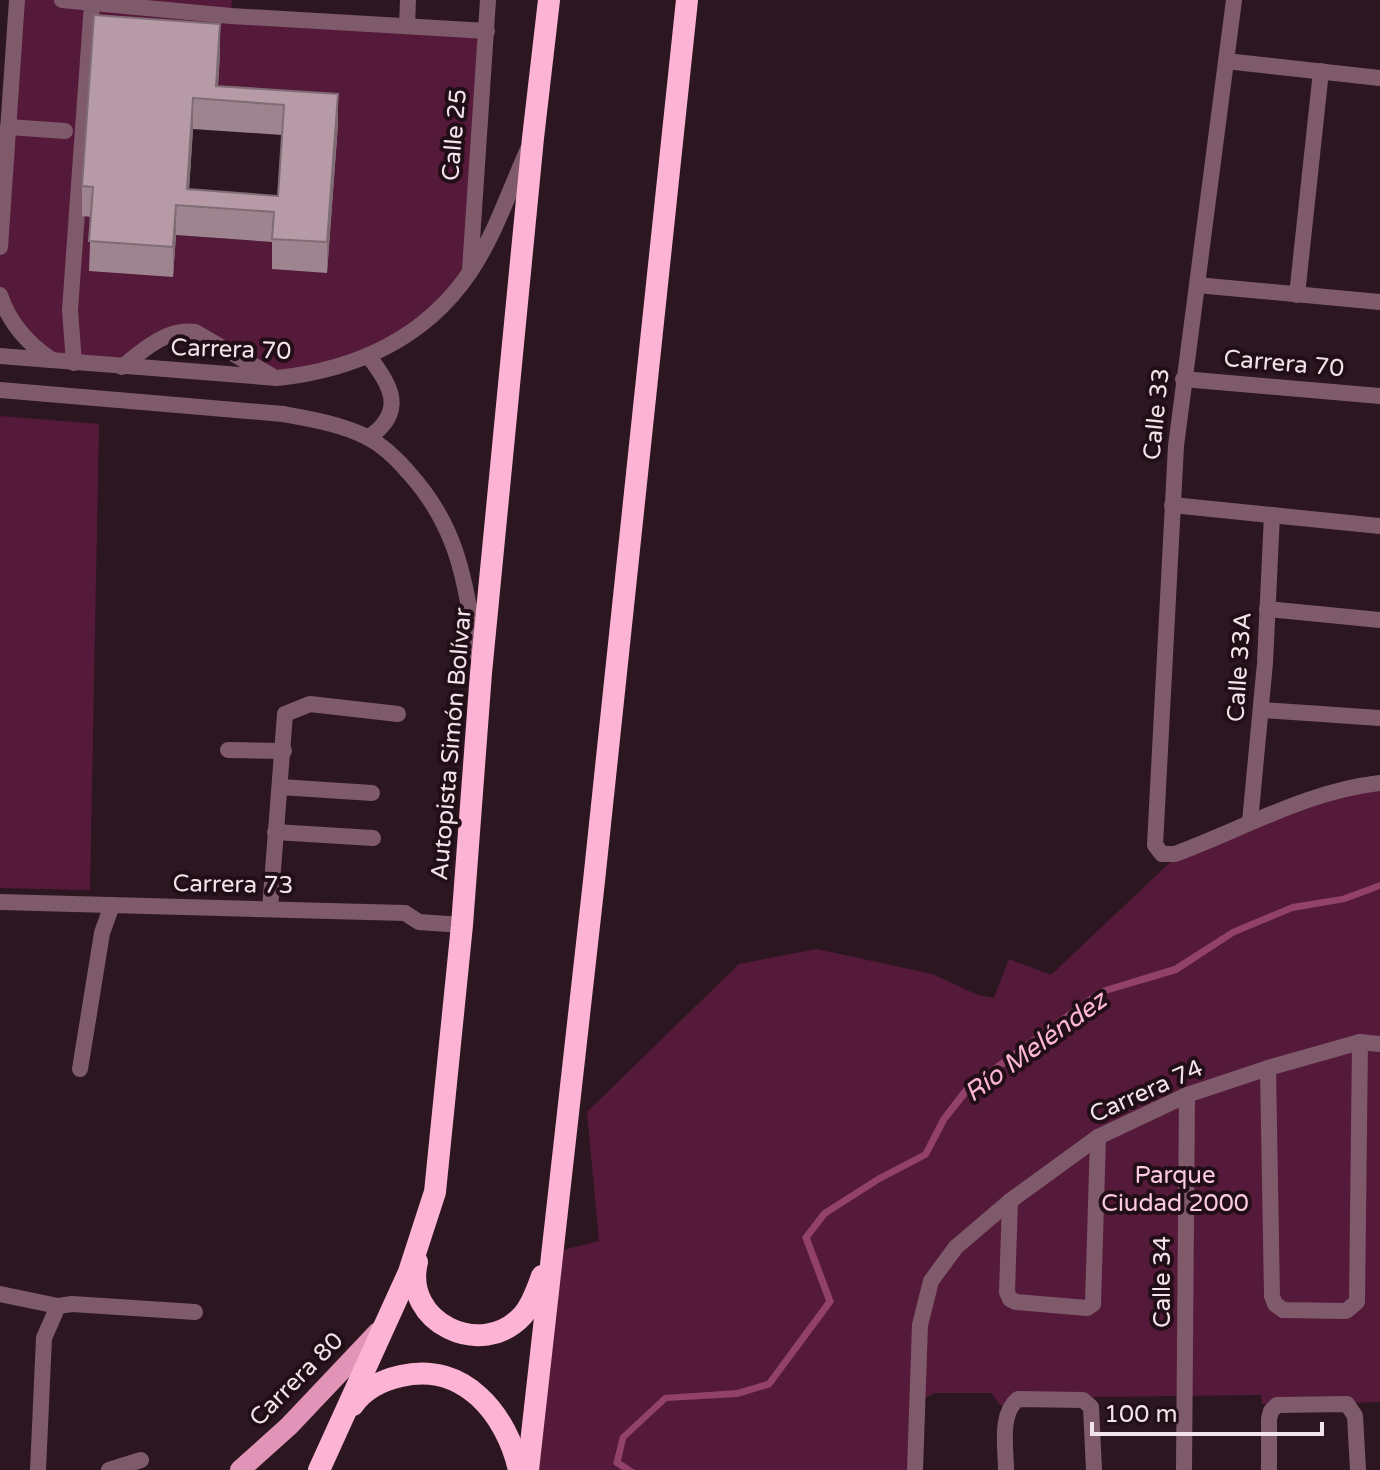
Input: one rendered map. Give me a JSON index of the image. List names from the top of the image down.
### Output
{
  "streets": {
    "highway": ["Autopista Simón Bolívar"],
    "main road": ["Carrera 80"],
    "street": [
      "Calle 25",
      "Carrera 70",
      "Calle 33",
      "Calle 33A",
      "Carrera 73",
      "Carrera 74",
      "Calle 34"
    ]
  },
  "crossings": [
    ["Calle 25", "Carrera 70"],
    ["Carrera 70", "Calle 33"],
    ["Carrera 70", "Autopista Simón Bolívar"],
    ["Calle 33", "Calle 33A"],
    ["Autopista Simón Bolívar", "Carrera 73"],
    ["Autopista Simón Bolívar", "Carrera 80"],
    ["Carrera 74", "Calle 34"]
  ],
  "water": ["Río Meléndez"],
  "parks": ["Parque Ciudad 2000"],
  "scale_bar": "100 m"
}
